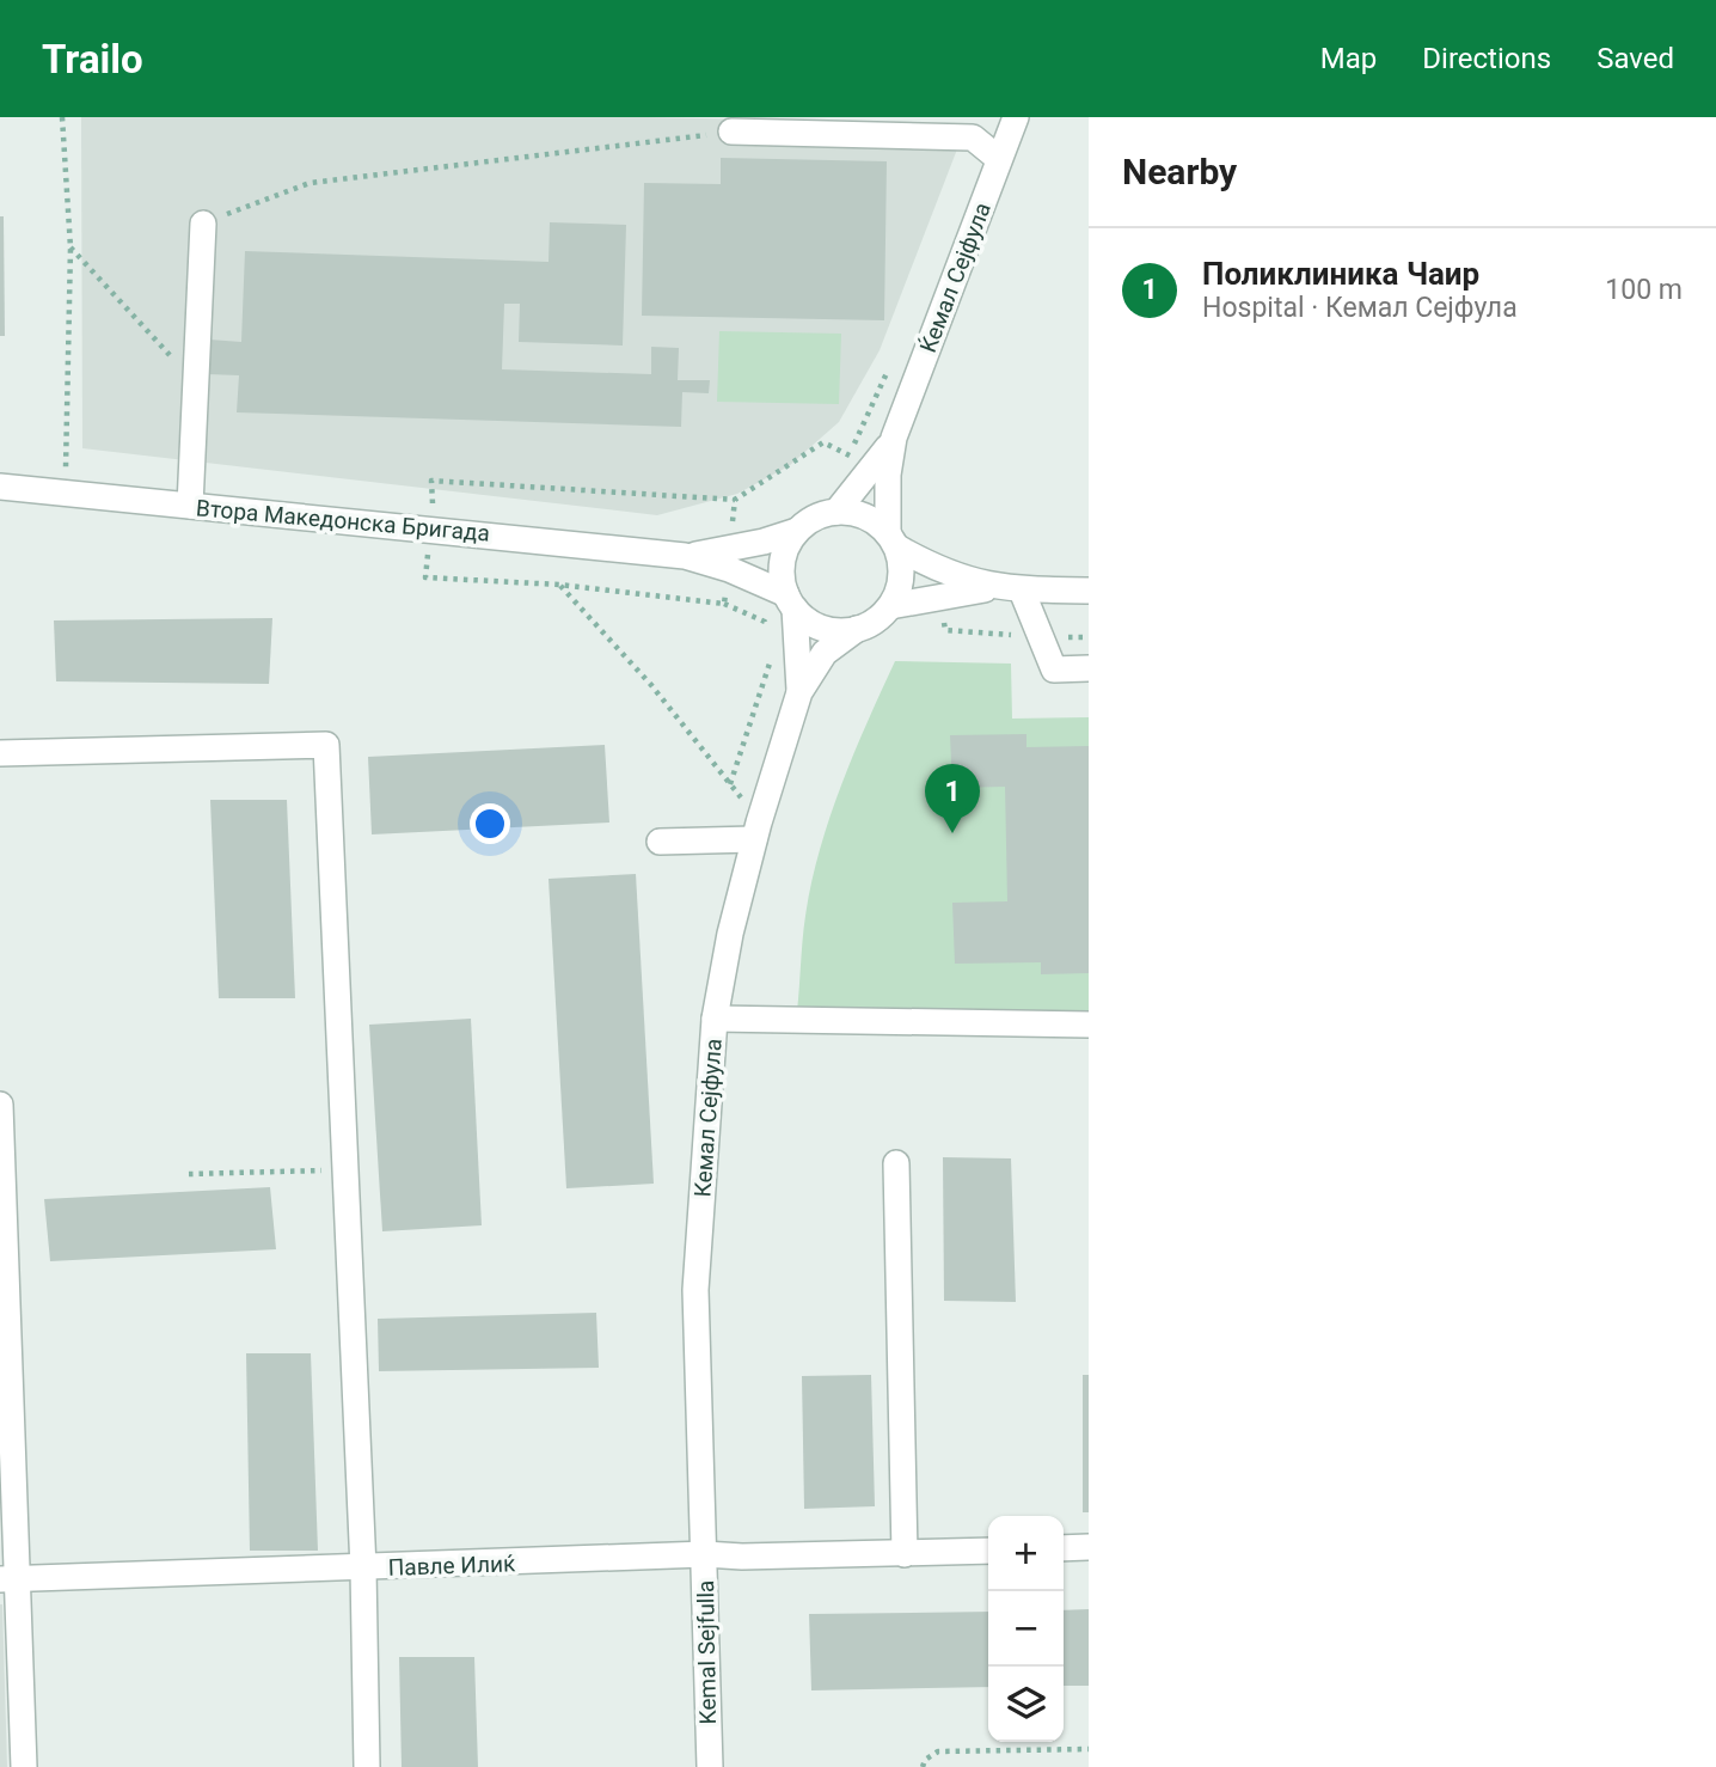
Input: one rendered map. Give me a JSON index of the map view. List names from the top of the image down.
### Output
{
  "streets": {
    "street": [
      "Ќемал Сејфула",
      "Втора Македонска Бригада",
      "Кемал Сејфула",
      "Павле Илиќ",
      "Kemal Sejfulla"
    ]
  },
  "crossings": [
    ["Ќемал Сејфула", "Втора Македонска Бригада"],
    ["Кемал Сејфула", "Павле Илиќ"],
    ["Кемал Сејфула", "Kemal Sejfulla"],
    ["Павле Илиќ", "Kemal Sejfulla"]
  ],
  "page": {
    "header": "Trailo",
    "nav": ["Map", "Directions", "Saved"],
    "heading": "Nearby",
    "list": [
      {
        "mark": "1",
        "name": "Поликлиника Чаир",
        "note": "Hospital · Кемал Сејфула",
        "value": "100 m"
      }
    ],
    "pins": "1",
    "map_buttons": ["+", "−"]
  }
}
